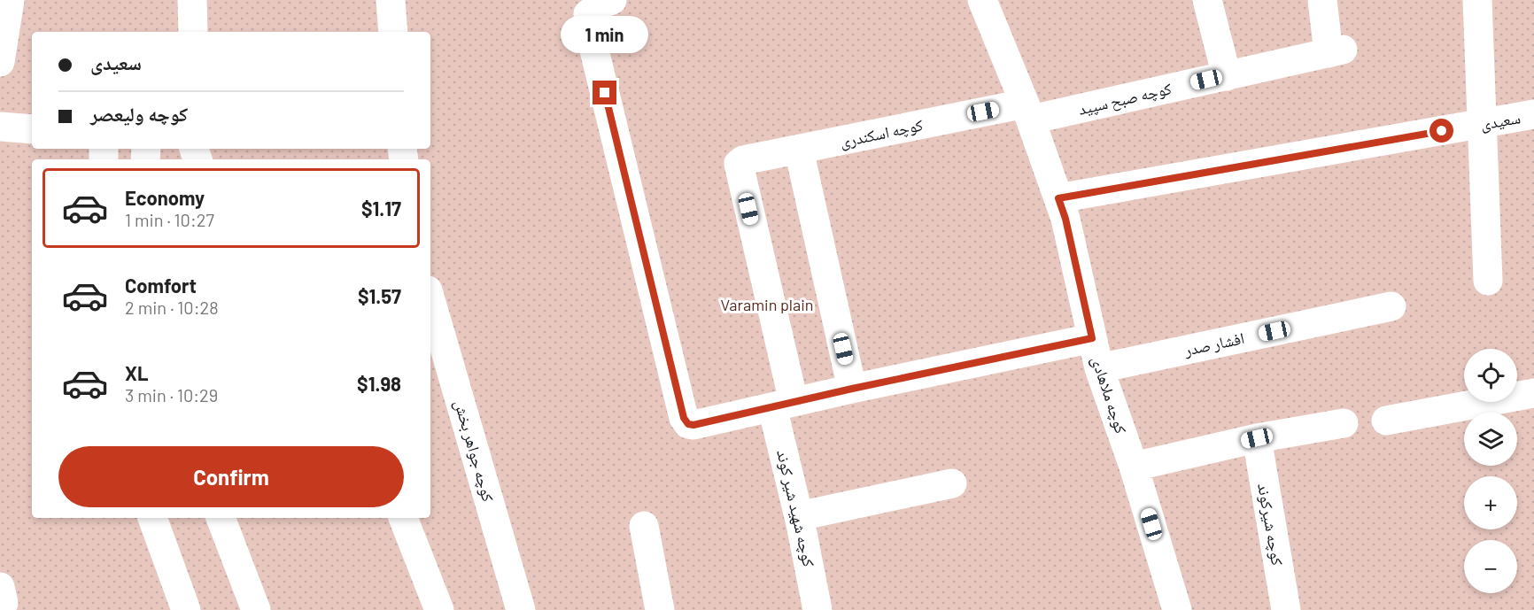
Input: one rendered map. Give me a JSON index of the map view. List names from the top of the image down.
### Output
{
  "streets": {
    "street": [
      "کوچه صبح سپید",
      "سعیدی",
      "کوچه اسکندری",
      "افشار صدر",
      "کوچه ملاهادی",
      "کوچه جواهر بخش",
      "کوچه شهید شیر کوند",
      "کوچه شیرکوند"
    ]
  },
  "crossings": [
    ["کوچه صبح سپید", "کوچه اسکندری"],
    ["کوچه صبح سپید", "کوچه ملاهادی"],
    ["سعیدی", "کوچه ملاهادی"],
    ["کوچه اسکندری", "کوچه ملاهادی"],
    ["کوچه اسکندری", "کوچه شهید شیر کوند"],
    ["افشار صدر", "کوچه ملاهادی"]
  ],
  "parks": ["Varamin plain"],
  "page": {
    "bubble": "1 min",
    "banner": ["سعیدی", "کوچه ولیعصر"],
    "list": [
      {
        "name": "Economy",
        "note": "1 min · 10:27",
        "value": "$1.17"
      },
      {
        "name": "Comfort",
        "note": "2 min · 10:28",
        "value": "$1.57"
      },
      {
        "name": "XL",
        "note": "3 min · 10:29",
        "value": "$1.98"
      }
    ],
    "map_buttons": ["+", "−"],
    "buttons": "Confirm"
  }
}
